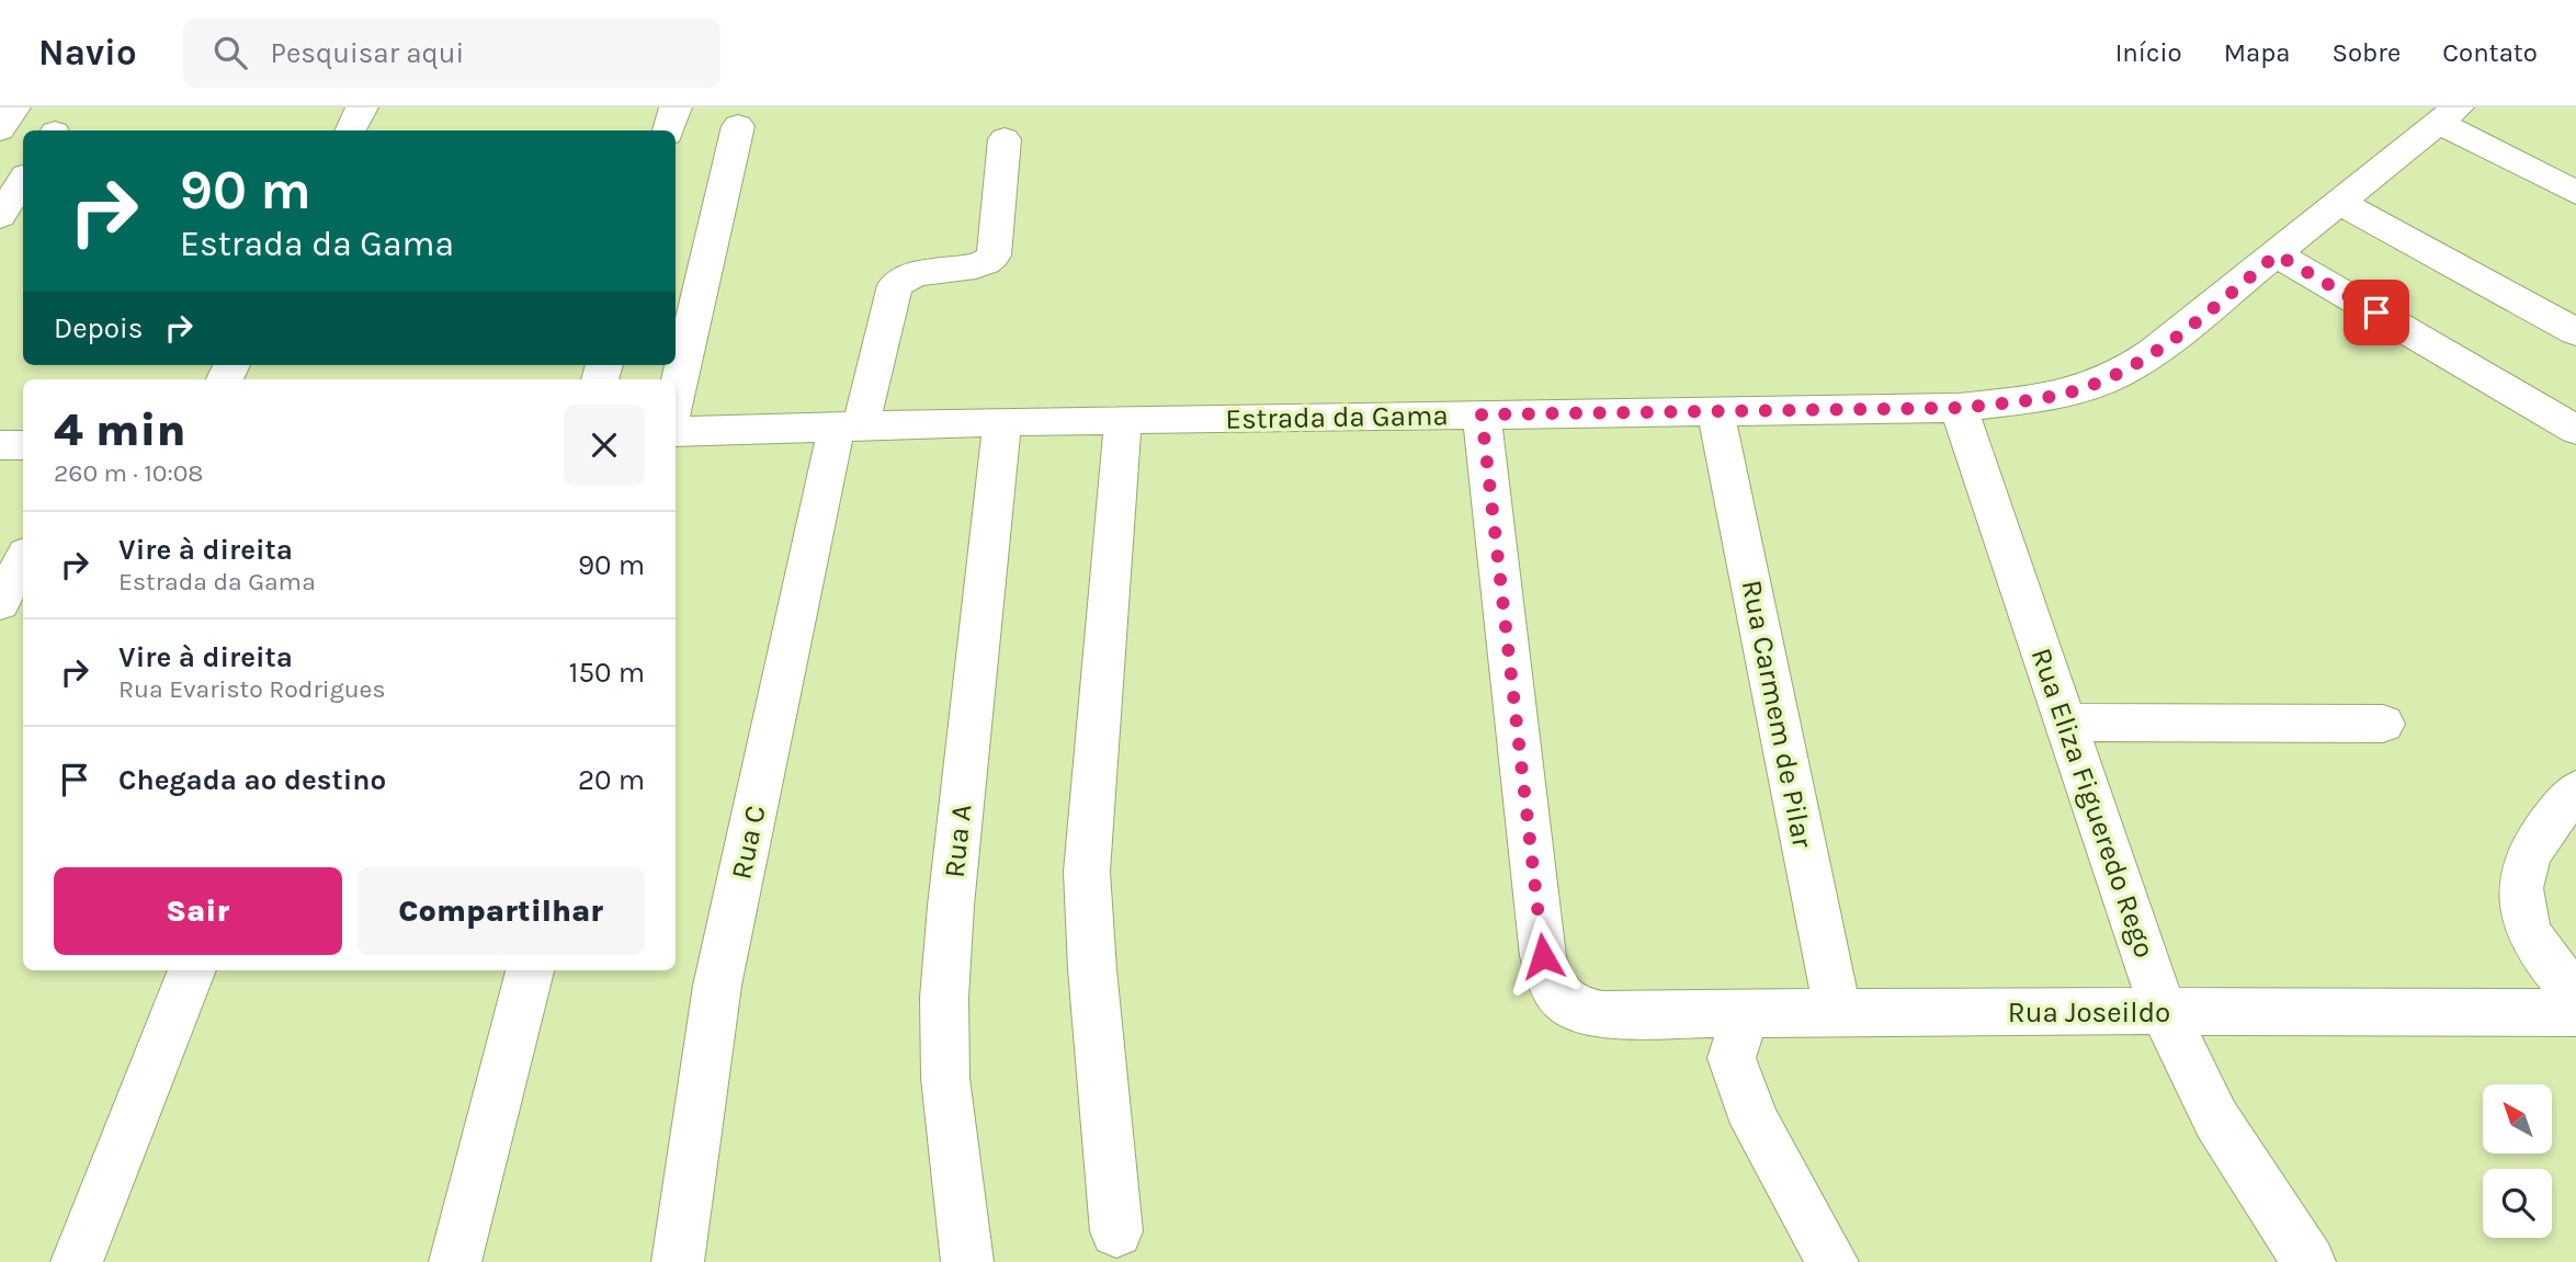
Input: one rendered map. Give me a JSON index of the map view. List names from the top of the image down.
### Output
{
  "streets": {
    "street": [
      "Estrada da Gama",
      "Rua Carmem de Pilar",
      "Rua Eliza Figueredo Rego",
      "Rua A",
      "Rua C",
      "Rua Joseildo"
    ]
  },
  "crossings": [
    ["Estrada da Gama", "Rua Carmem de Pilar"],
    ["Estrada da Gama", "Rua Eliza Figueredo Rego"],
    ["Estrada da Gama", "Rua A"],
    ["Estrada da Gama", "Rua C"],
    ["Estrada da Gama", "Rua Joseildo"],
    ["Rua Carmem de Pilar", "Rua Joseildo"],
    ["Rua Eliza Figueredo Rego", "Rua Joseildo"]
  ],
  "north": "top left",
  "page": {
    "header": "Navio",
    "search": "Pesquisar aqui",
    "nav": [
      "Início",
      "Mapa",
      "Sobre",
      "Contato"
    ],
    "turn": ["90 m", "Estrada da Gama"],
    "then": "Depois",
    "heading": ["4 min", "260 m · 10:08"],
    "list": [
      {
        "name": "Vire à direita",
        "note": "Estrada da Gama",
        "value": "90 m"
      },
      {
        "name": "Vire à direita",
        "note": "Rua Evaristo Rodrigues",
        "value": "150 m"
      },
      {
        "name": "Chegada ao destino",
        "value": "20 m"
      }
    ],
    "buttons": ["Sair", "Compartilhar"]
  }
}
